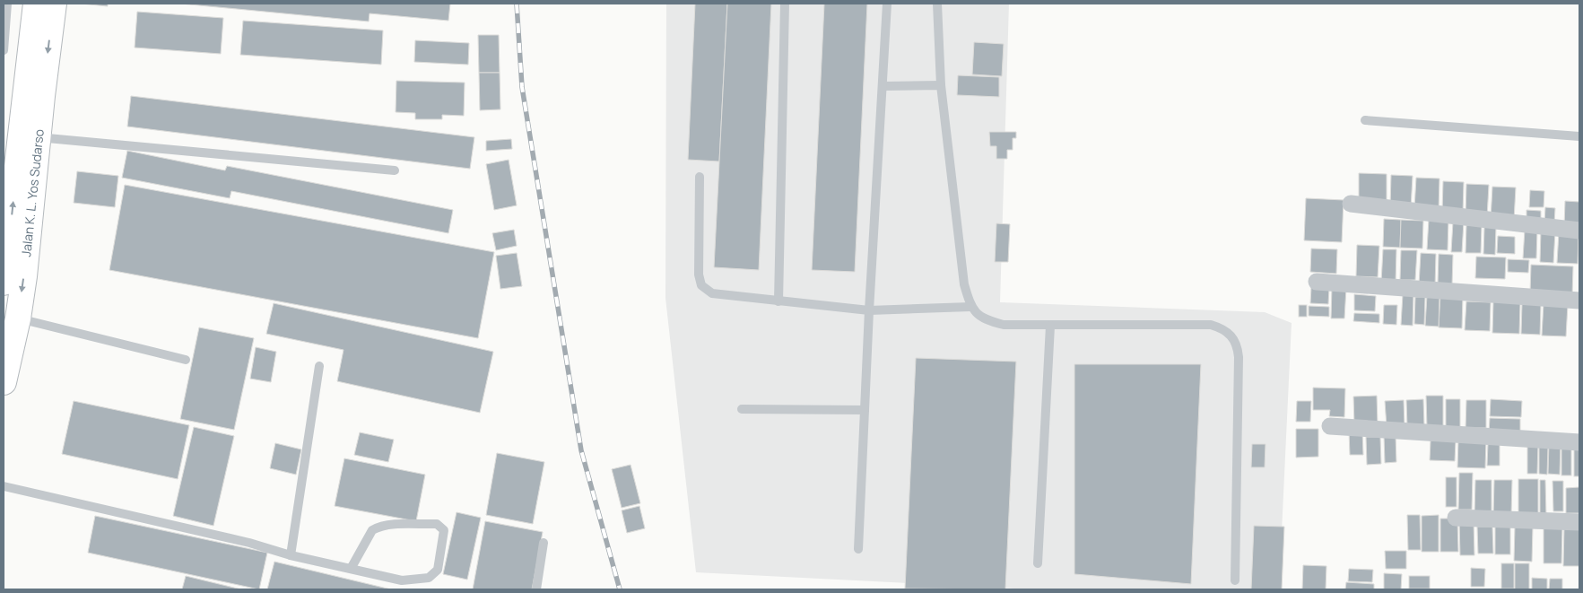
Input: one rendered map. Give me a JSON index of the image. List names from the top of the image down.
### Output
{
  "streets": {
    "highway": ["Jalan K. L. Yos Sudarso"]
  }
}
